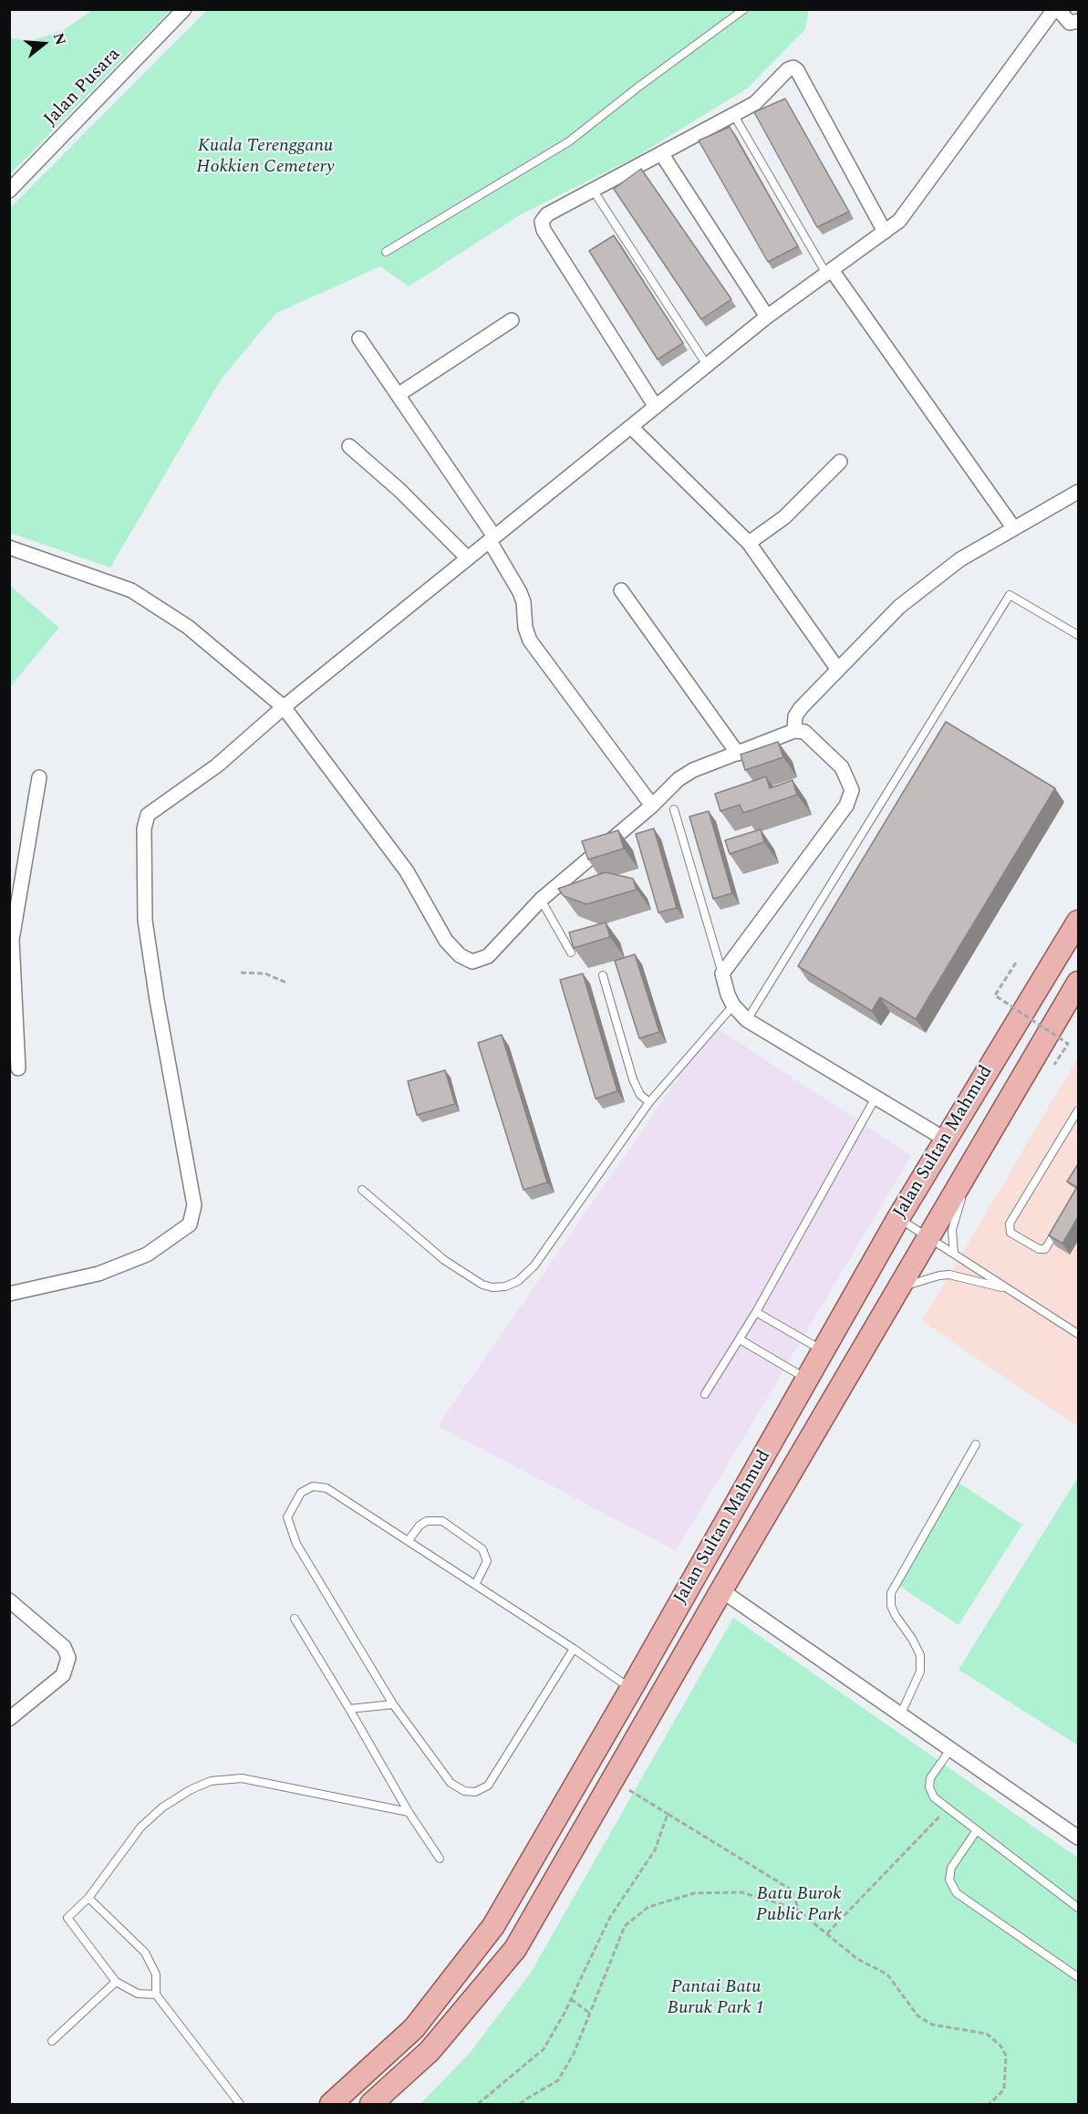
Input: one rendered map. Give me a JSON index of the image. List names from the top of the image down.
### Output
{
  "streets": {
    "main road": ["Jalan Sultan Mahmud"],
    "street": ["Jalan Pusara"]
  },
  "parks": ["Kuala Terengganu Hokkien Cemetery", "Batu Burok Public Park", "Pantai Batu Buruk Park 1"],
  "north": "right"
}
